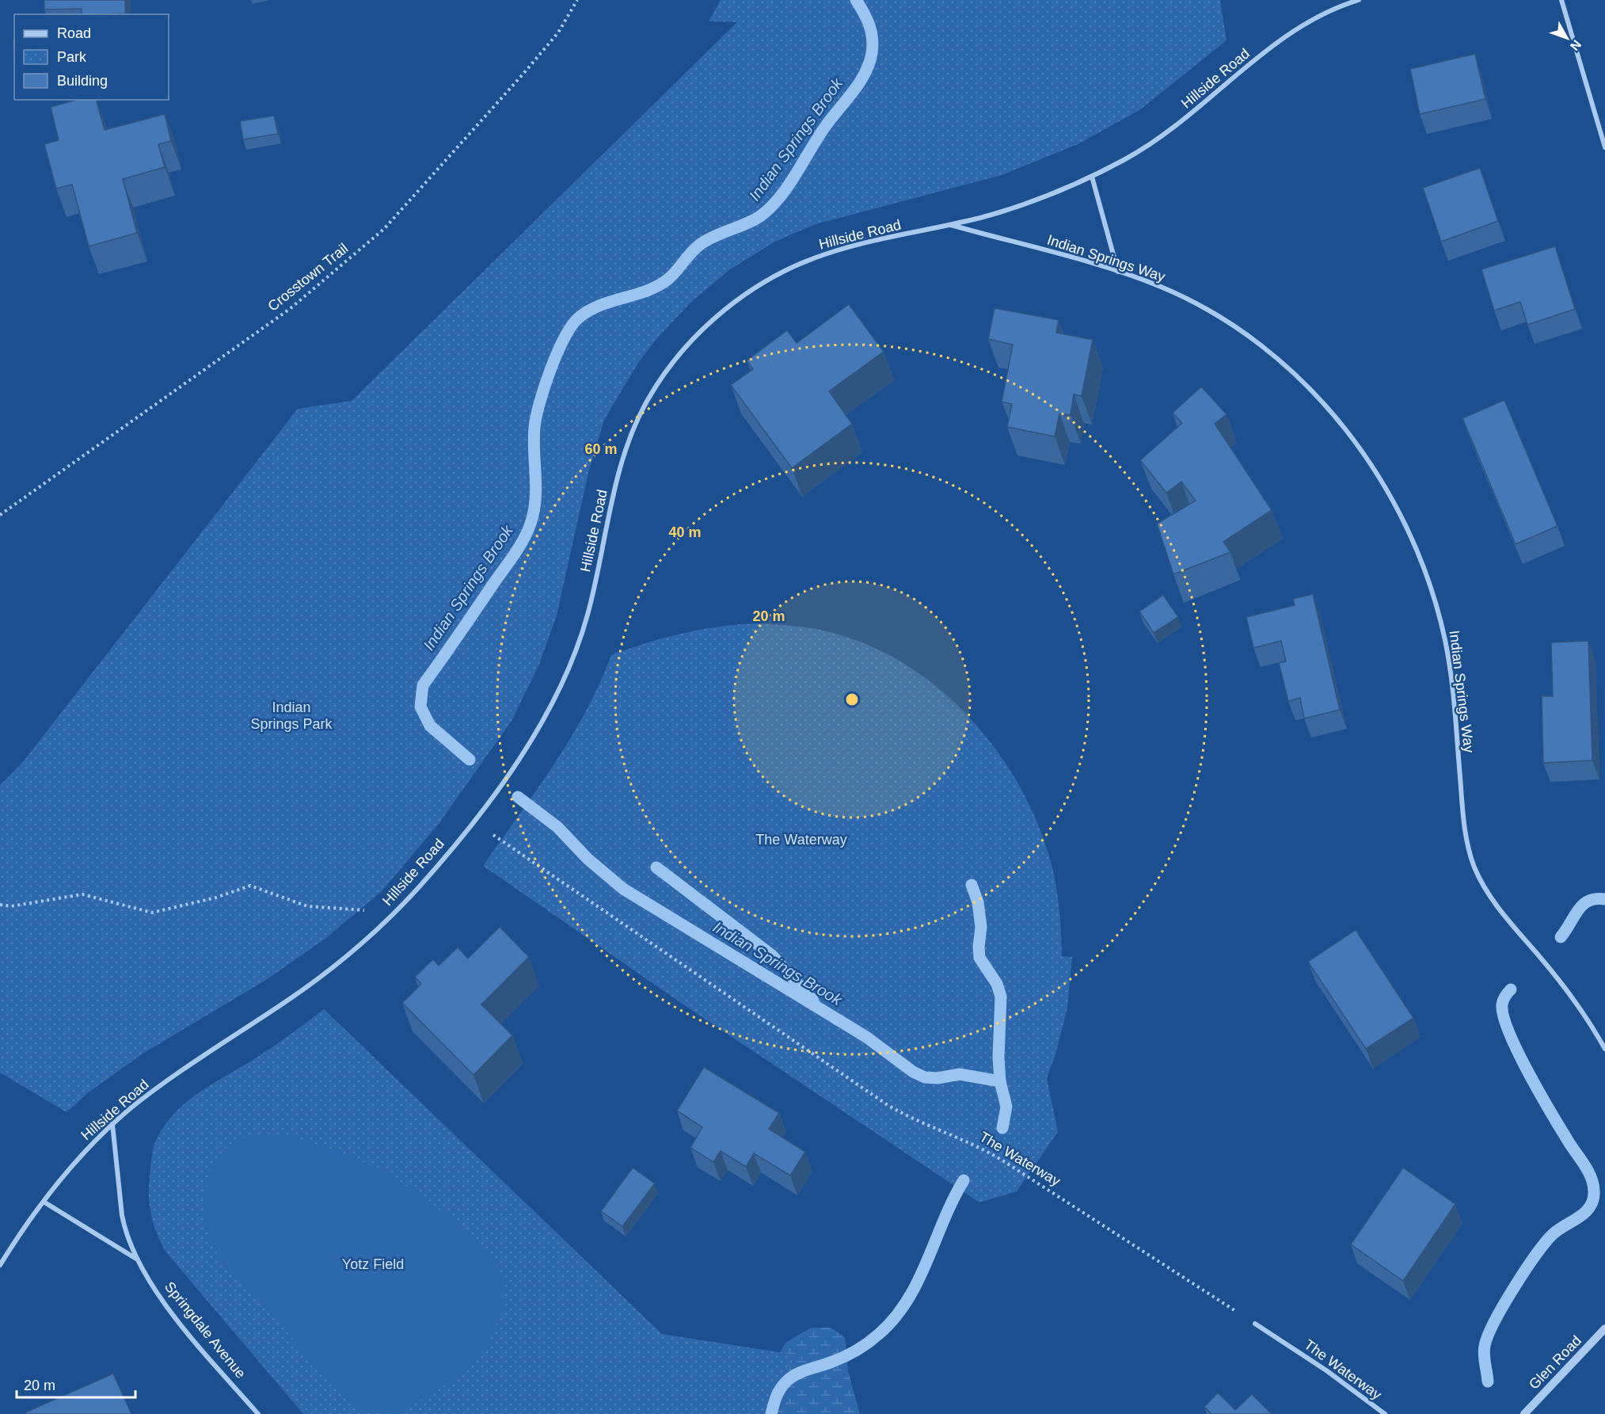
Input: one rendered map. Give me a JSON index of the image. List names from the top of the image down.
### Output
{
  "streets": {
    "street": [
      "Hillside Road",
      "Indian Springs Way",
      "The Waterway",
      "Springdale Avenue",
      "Glen Road"
    ],
    "path": ["Crosstown Trail"]
  },
  "crossings": [
    ["Hillside Road", "Indian Springs Way"],
    ["Hillside Road", "The Waterway"],
    ["Hillside Road", "Springdale Avenue"]
  ],
  "water": ["Indian Springs Brook"],
  "parks": ["Indian Springs Park", "The Waterway", "Yotz Field"],
  "legend": ["Road", "Park", "Building"],
  "scale_bar": "20 m",
  "north": "bottom right",
  "rings": ["60 m", "40 m", "20 m"]
}
